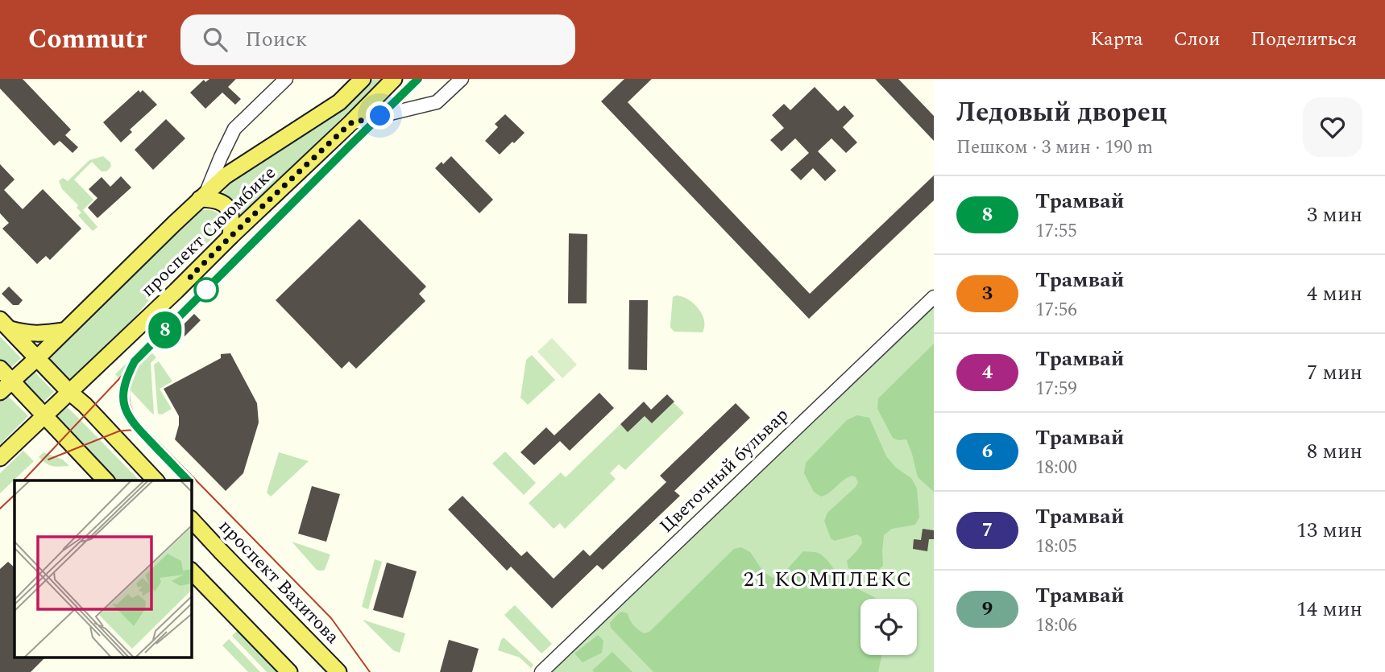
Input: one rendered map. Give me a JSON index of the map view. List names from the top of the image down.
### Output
{
  "streets": {
    "main road": ["проспект Сююмбике", "проспект Вахитова"],
    "street": ["Цветочный бульвар"]
  },
  "districts": ["21 КОМПЛЕКС"],
  "lines": ["tram line 8"],
  "page": {
    "header": "Commutr",
    "search": "Поиск",
    "nav": ["Карта", "Слои", "Поделиться"],
    "on_map": "8",
    "heading": ["Ледовый дворец", "Пешком · 3 мин · 190 m"],
    "list": [
      {
        "mark": "8",
        "name": "Трамвай",
        "note": "17:55",
        "value": "3 мин"
      },
      {
        "mark": "3",
        "name": "Трамвай",
        "note": "17:56",
        "value": "4 мин"
      },
      {
        "mark": "4",
        "name": "Трамвай",
        "note": "17:59",
        "value": "7 мин"
      },
      {
        "mark": "6",
        "name": "Трамвай",
        "note": "18:00",
        "value": "8 мин"
      },
      {
        "mark": "7",
        "name": "Трамвай",
        "note": "18:05",
        "value": "13 мин"
      },
      {
        "mark": "9",
        "name": "Трамвай",
        "note": "18:06",
        "value": "14 мин"
      }
    ]
  }
}
